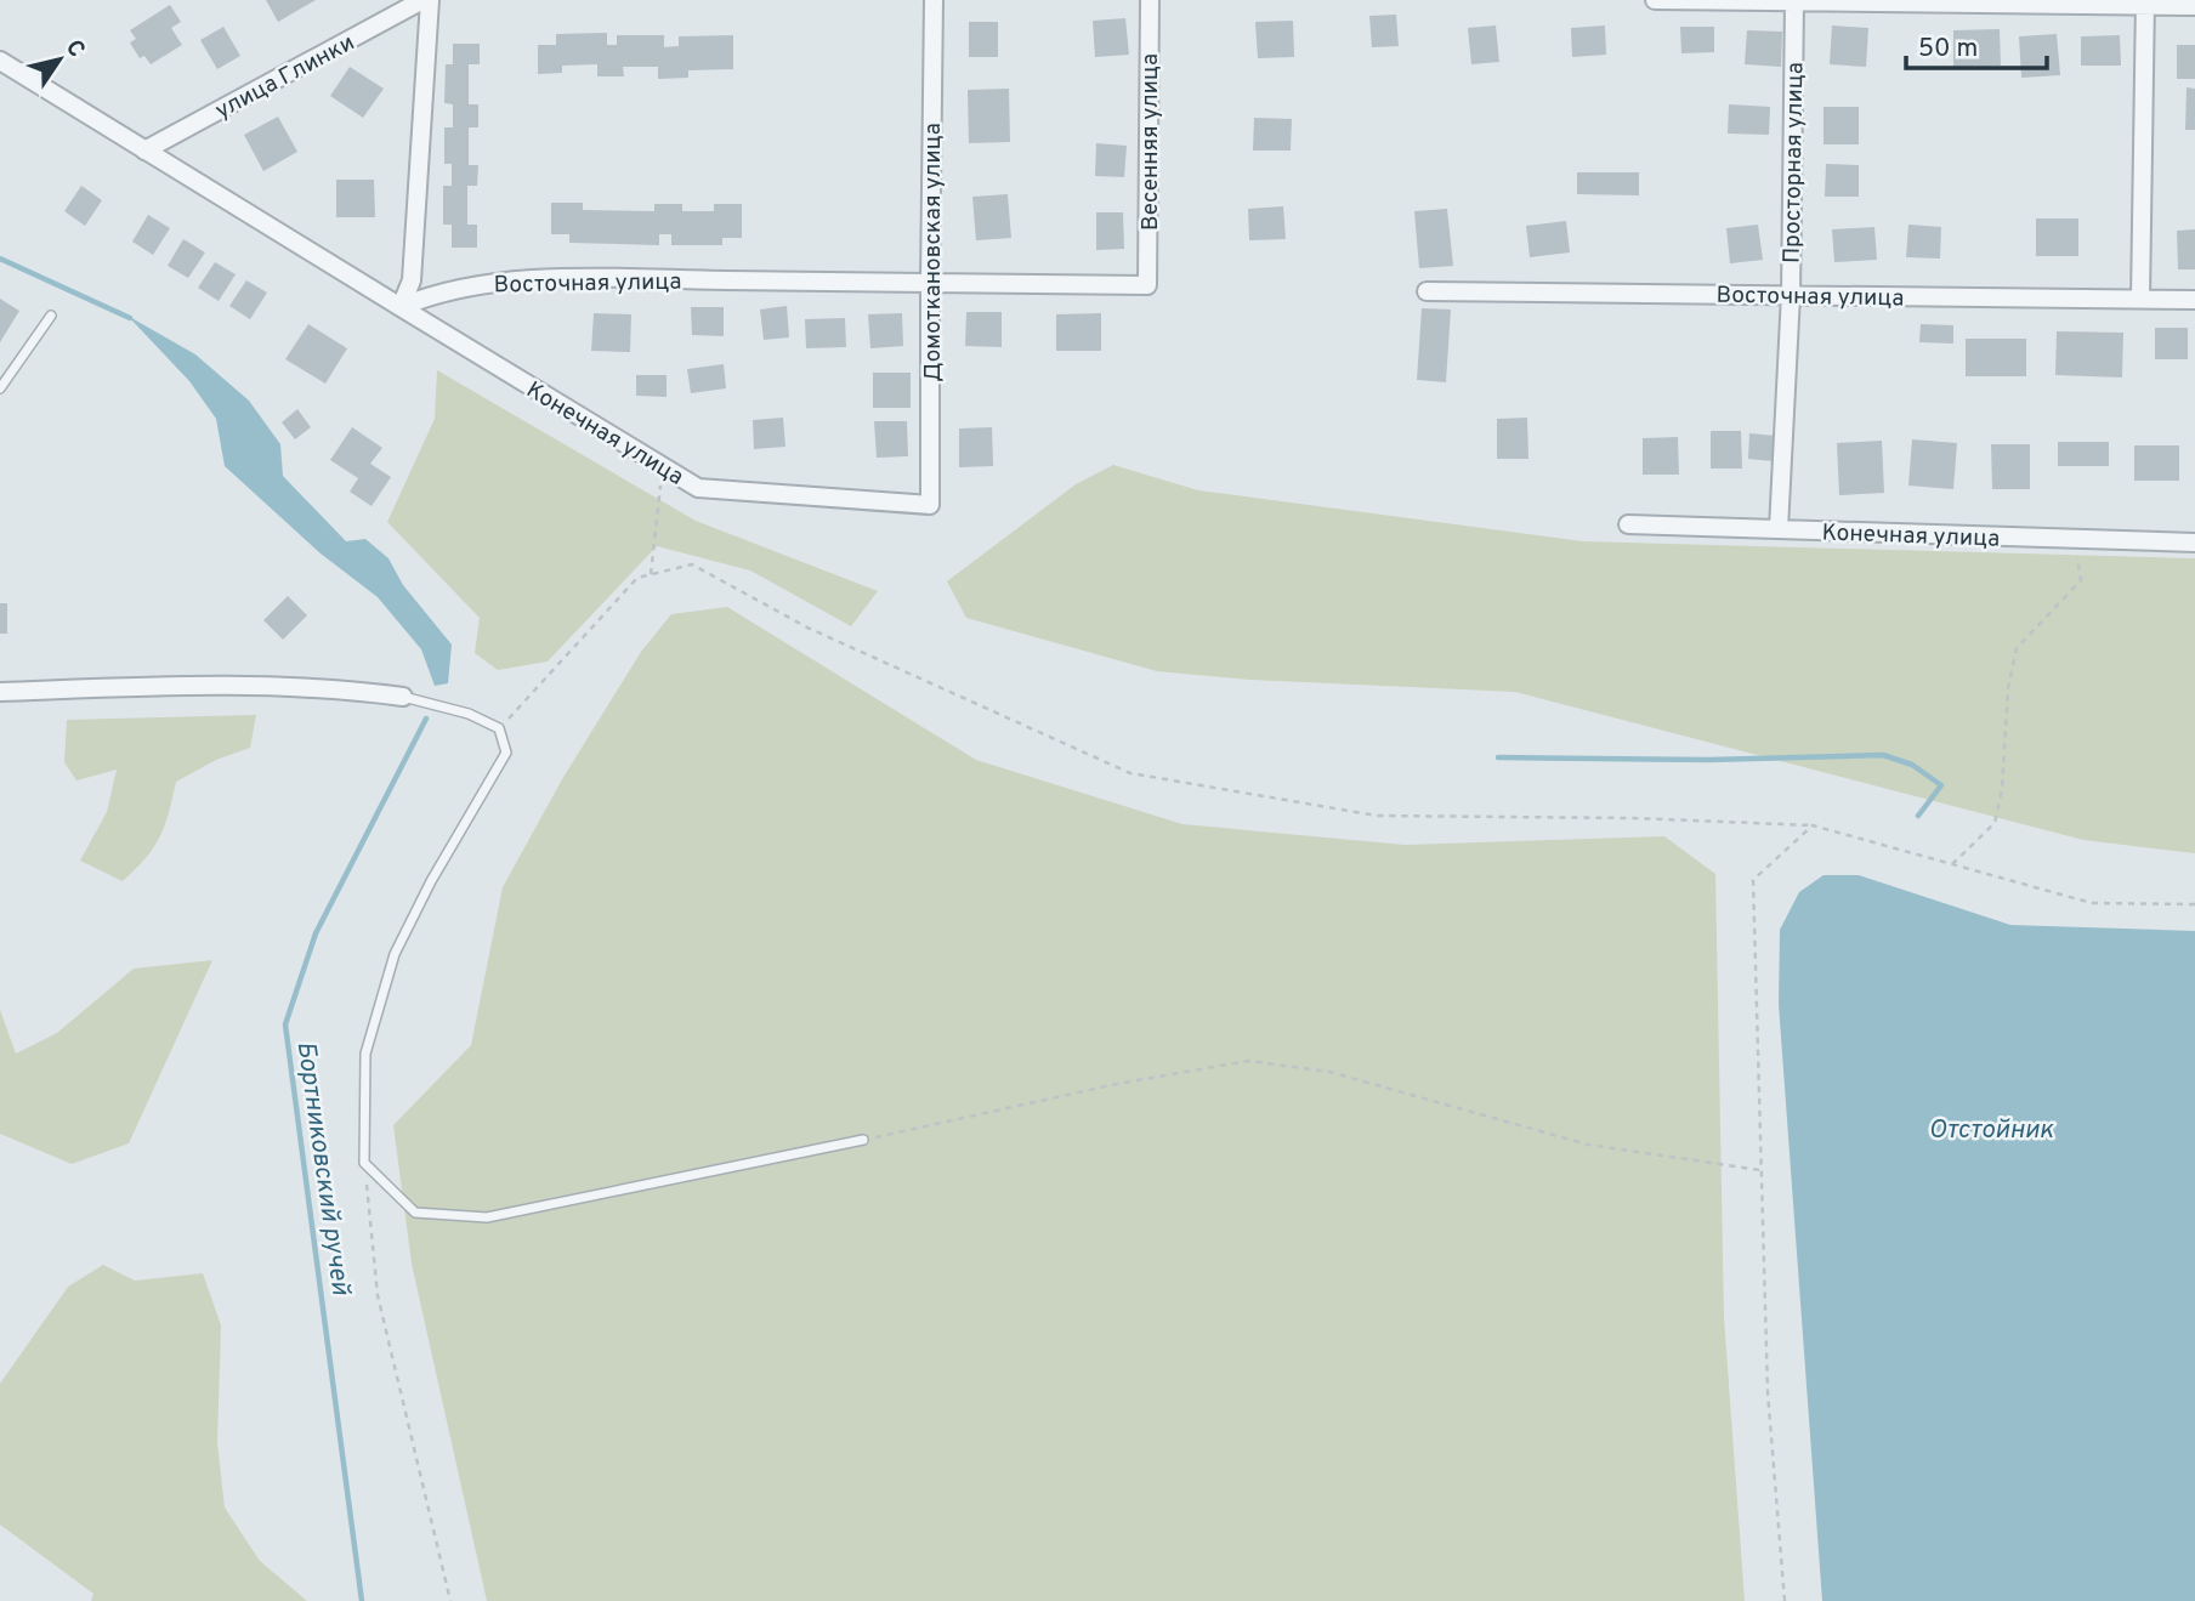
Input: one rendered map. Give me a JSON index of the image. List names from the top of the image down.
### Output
{
  "streets": {
    "street": [
      "улица Глинки",
      "Весенняя улица",
      "Просторная улица",
      "Домоткановская улица",
      "Восточная улица",
      "Конечная улица"
    ]
  },
  "crossings": [
    ["улица Глинки", "Восточная улица"],
    ["улица Глинки", "Конечная улица"],
    ["Весенняя улица", "Восточная улица"],
    ["Просторная улица", "Восточная улица"],
    ["Просторная улица", "Конечная улица"],
    ["Домоткановская улица", "Восточная улица"],
    ["Домоткановская улица", "Конечная улица"],
    ["Восточная улица", "Конечная улица"]
  ],
  "water": ["Отстойник", "Бортниковский ручей"],
  "scale_bar": "50 m",
  "north": "top right"
}
